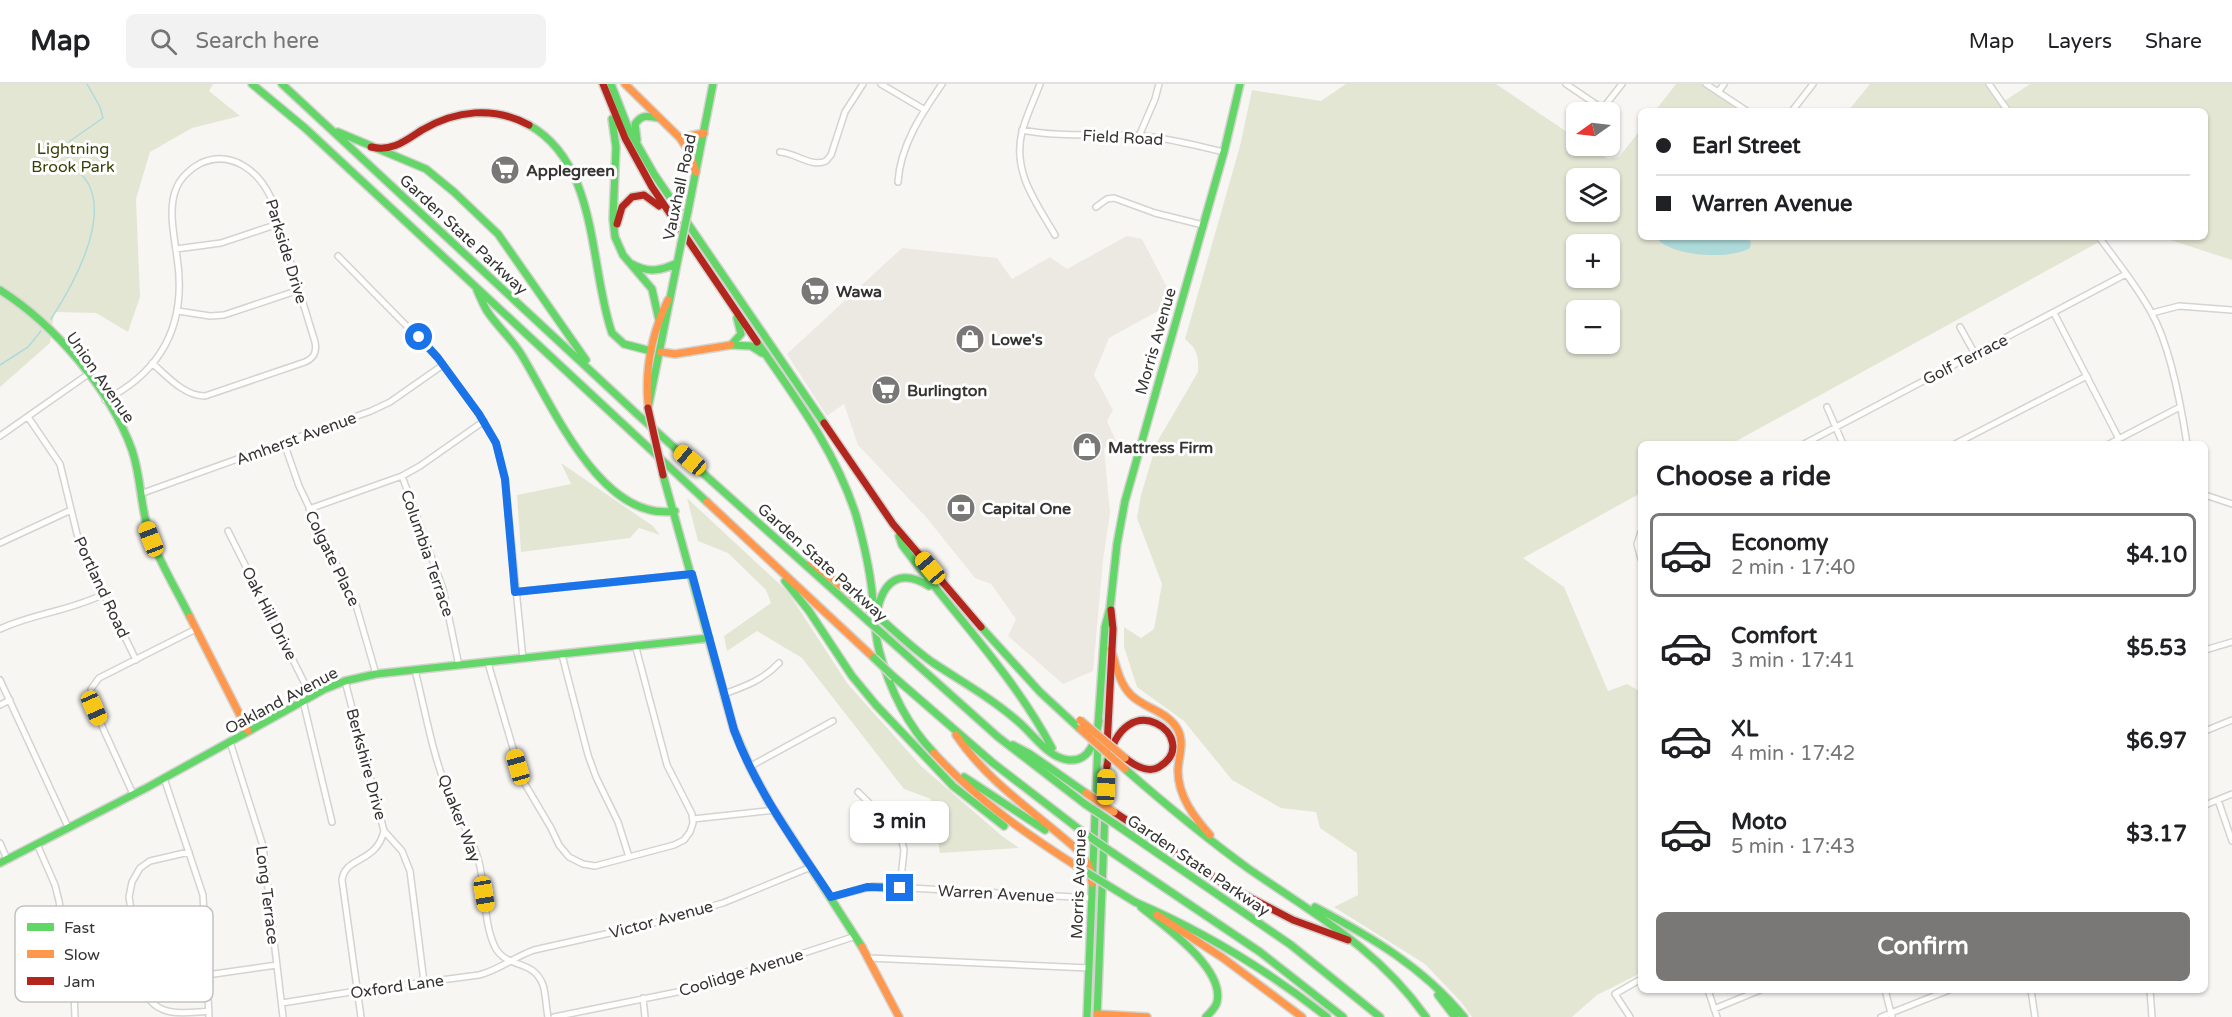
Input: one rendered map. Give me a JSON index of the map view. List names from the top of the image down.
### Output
{
  "streets": {
    "main road": [
      "Vauxhall Road",
      "Garden State Parkway",
      "Morris Avenue",
      "Union Avenue",
      "Oakland Avenue"
    ],
    "street": [
      "Field Road",
      "Parkside Drive",
      "Golf Terrace",
      "Amherst Avenue",
      "Columbia Terrace",
      "Colgate Place",
      "Portland Road",
      "Oak Hill Drive",
      "Berkshire Drive",
      "Quaker Way",
      "Warren Avenue",
      "Long Terrace",
      "Victor Avenue",
      "Coolidge Avenue",
      "Oxford Lane"
    ]
  },
  "crossings": [
    ["Field Road", "Morris Avenue"],
    ["Vauxhall Road", "Oakland Avenue"],
    ["Vauxhall Road", "Warren Avenue"],
    ["Vauxhall Road", "Victor Avenue"],
    ["Vauxhall Road", "Coolidge Avenue"],
    ["Parkside Drive", "Union Avenue"],
    ["Morris Avenue", "Warren Avenue"],
    ["Union Avenue", "Amherst Avenue"],
    ["Union Avenue", "Oakland Avenue"],
    ["Amherst Avenue", "Colgate Place"],
    ["Columbia Terrace", "Oakland Avenue"],
    ["Colgate Place", "Oakland Avenue"],
    ["Oak Hill Drive", "Oakland Avenue"],
    ["Oakland Avenue", "Berkshire Drive"],
    ["Oakland Avenue", "Quaker Way"],
    ["Oakland Avenue", "Long Terrace"],
    ["Berkshire Drive", "Oxford Lane"],
    ["Quaker Way", "Victor Avenue"],
    ["Quaker Way", "Oxford Lane"],
    ["Long Terrace", "Oxford Lane"],
    ["Victor Avenue", "Oxford Lane"]
  ],
  "parks": ["Lightning Brook Park"],
  "places": {
    "supermarket": ["Applegreen", "Wawa", "Burlington"],
    "shop": ["Lowe's", "Mattress Firm"],
    "bank": ["Capital One"]
  },
  "legend": ["Fast", "Slow", "Jam"],
  "north": "left",
  "page": {
    "header": "Map",
    "search": "Search here",
    "nav": ["Map", "Layers", "Share"],
    "map_buttons": ["+", "−"],
    "banner": ["Earl Street", "Warren Avenue"],
    "heading": "Choose a ride",
    "list": [
      {
        "name": "Economy",
        "note": "2 min · 17:40",
        "value": "$4.10"
      },
      {
        "name": "Comfort",
        "note": "3 min · 17:41",
        "value": "$5.53"
      },
      {
        "name": "XL",
        "note": "4 min · 17:42",
        "value": "$6.97"
      },
      {
        "name": "Moto",
        "note": "5 min · 17:43",
        "value": "$3.17"
      }
    ],
    "bubble": "3 min",
    "buttons": "Confirm"
  }
}
